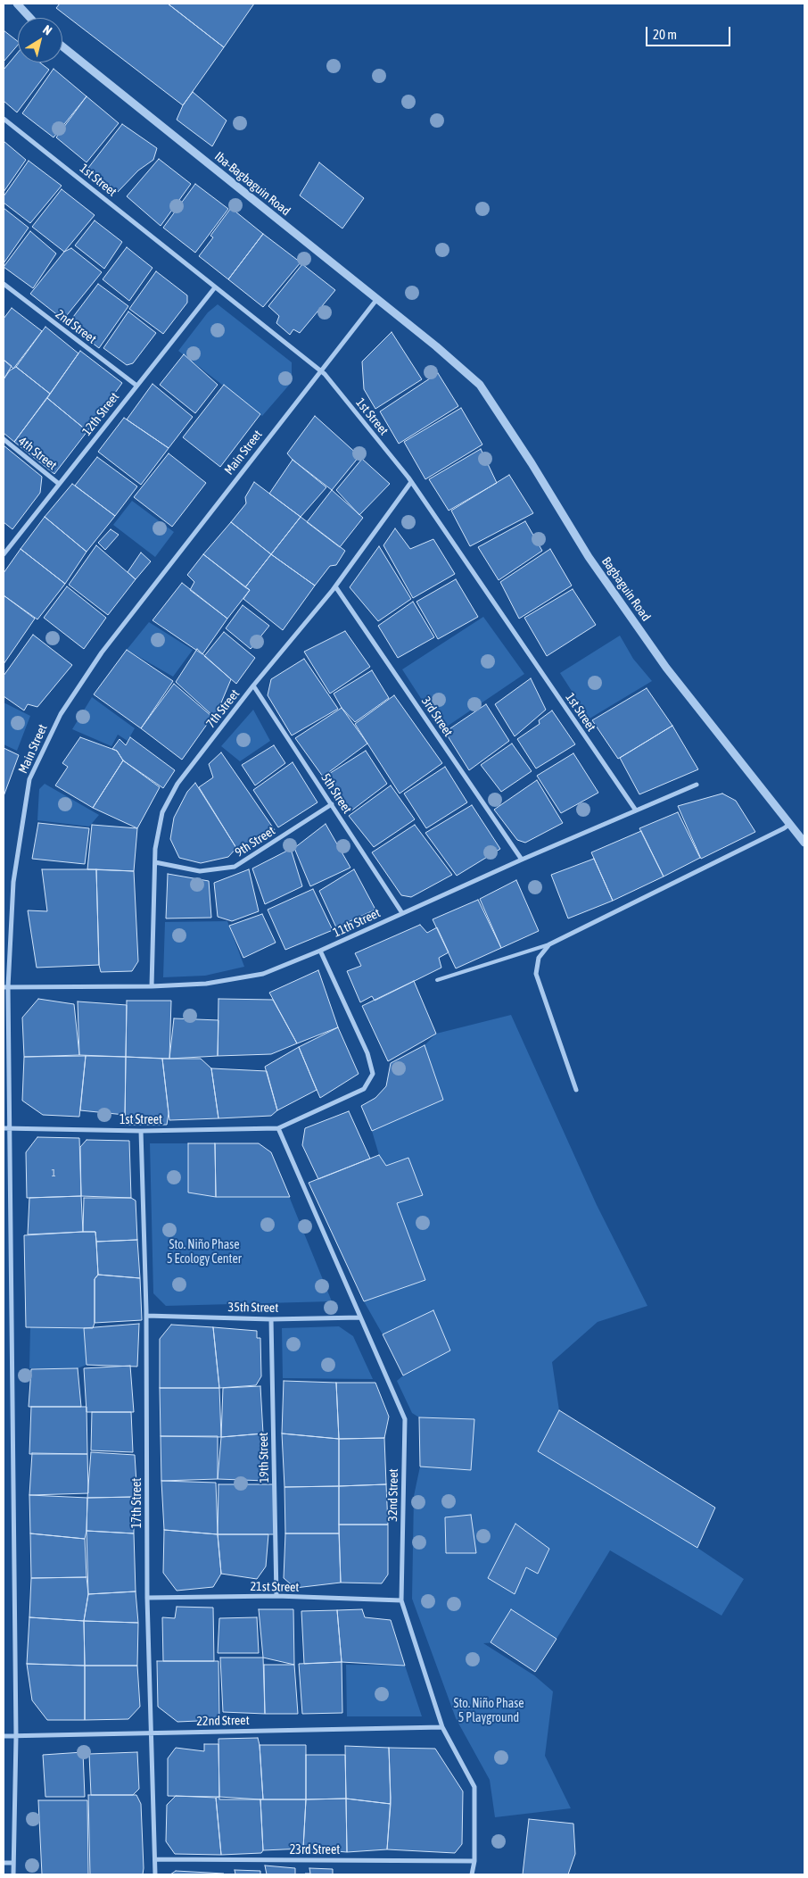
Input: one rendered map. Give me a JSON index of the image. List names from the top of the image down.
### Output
{
  "streets": {
    "street": [
      "1st Street",
      "Iba-Bagbaguin Road",
      "2nd Street",
      "12th Street",
      "Main Street",
      "4th Street",
      "Bagbaguin Road",
      "7th Street",
      "3rd Street",
      "5th Street",
      "9th Street",
      "11th Street",
      "35th Street",
      "19th Street",
      "32nd Street",
      "17th Street",
      "21st Street",
      "22nd Street",
      "23rd Street"
    ]
  },
  "crossings": [
    ["1st Street", "12th Street"],
    ["1st Street", "Main Street"],
    ["1st Street", "7th Street"],
    ["1st Street", "11th Street"],
    ["1st Street", "32nd Street"],
    ["1st Street", "17th Street"],
    ["Iba-Bagbaguin Road", "Main Street"],
    ["Iba-Bagbaguin Road", "Bagbaguin Road"],
    ["2nd Street", "12th Street"],
    ["12th Street", "4th Street"],
    ["Main Street", "11th Street"],
    ["Main Street", "22nd Street"],
    ["7th Street", "3rd Street"],
    ["7th Street", "5th Street"],
    ["7th Street", "9th Street"],
    ["7th Street", "11th Street"],
    ["3rd Street", "11th Street"],
    ["5th Street", "9th Street"],
    ["5th Street", "11th Street"],
    ["35th Street", "19th Street"],
    ["35th Street", "32nd Street"],
    ["35th Street", "17th Street"],
    ["19th Street", "21st Street"],
    ["32nd Street", "21st Street"],
    ["32nd Street", "22nd Street"],
    ["32nd Street", "23rd Street"],
    ["17th Street", "21st Street"],
    ["17th Street", "22nd Street"],
    ["17th Street", "23rd Street"]
  ],
  "parks": ["Sto. Niño Phase 5 Ecology Center", "Sto. Niño Phase 5 Playground"],
  "house_numbers": ["1"],
  "scale_bar": "20 m",
  "north": "top right"
}
